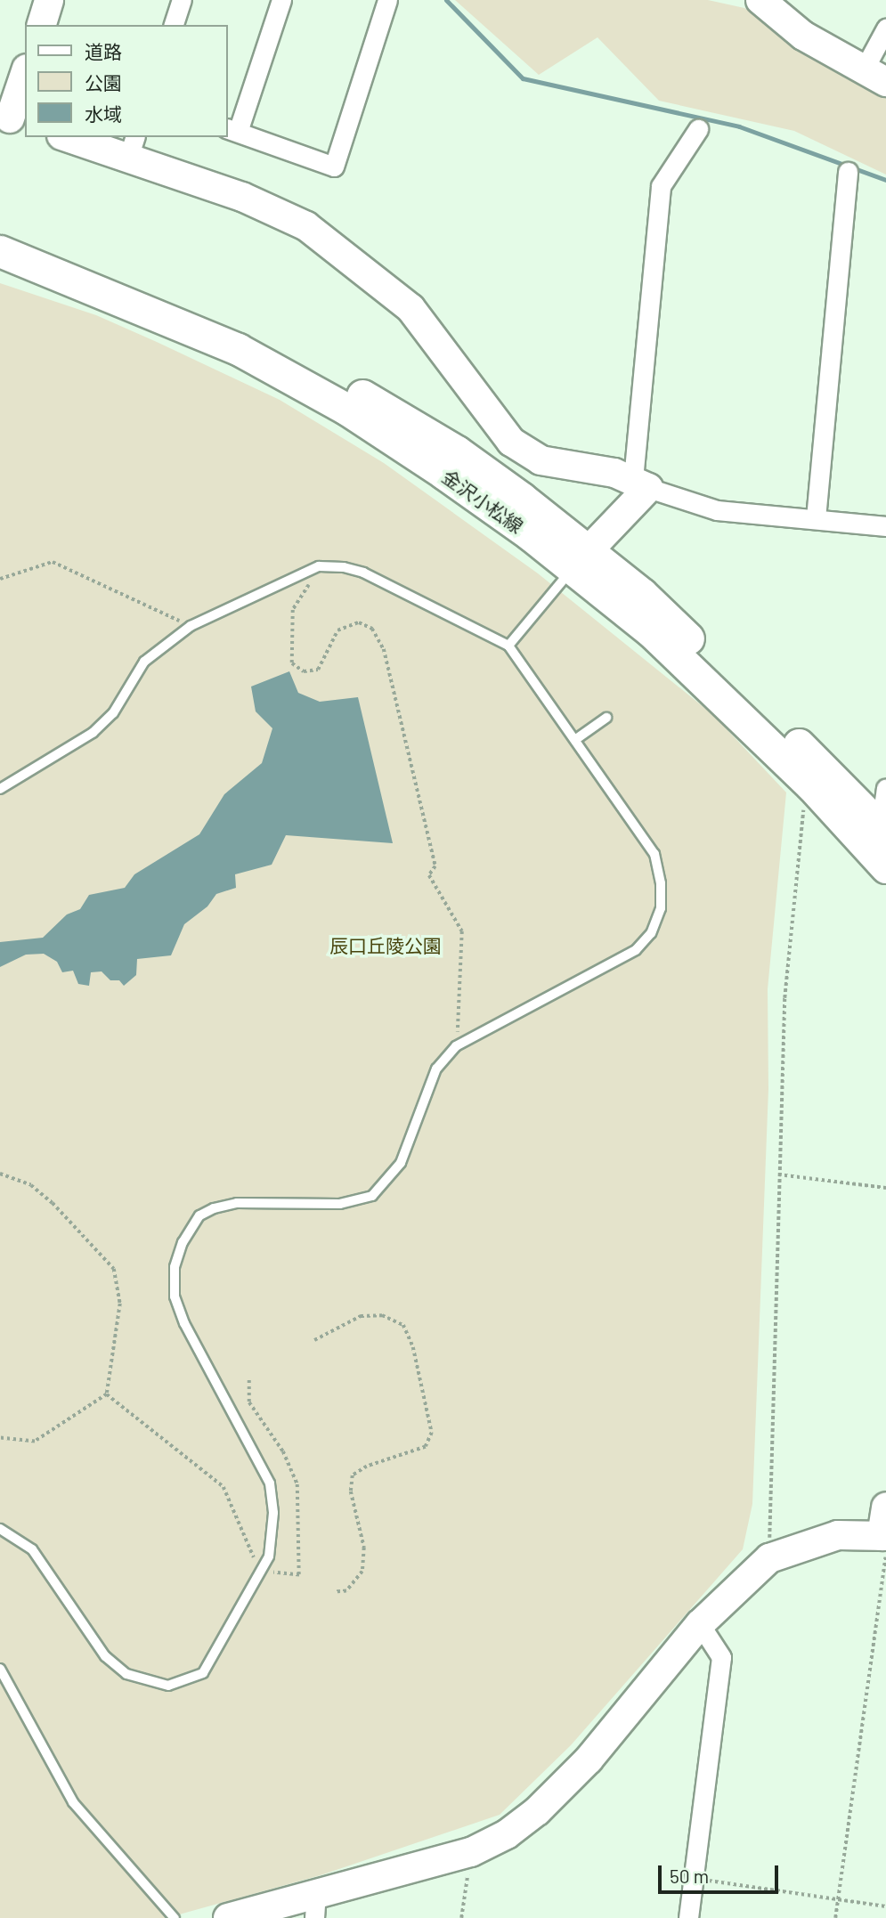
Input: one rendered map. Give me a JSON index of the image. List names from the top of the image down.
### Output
{
  "streets": {
    "main road": ["金沢小松線"]
  },
  "parks": ["辰口丘陵公園"],
  "legend": ["道路", "公園", "水域"],
  "scale_bar": "50 m"
}
